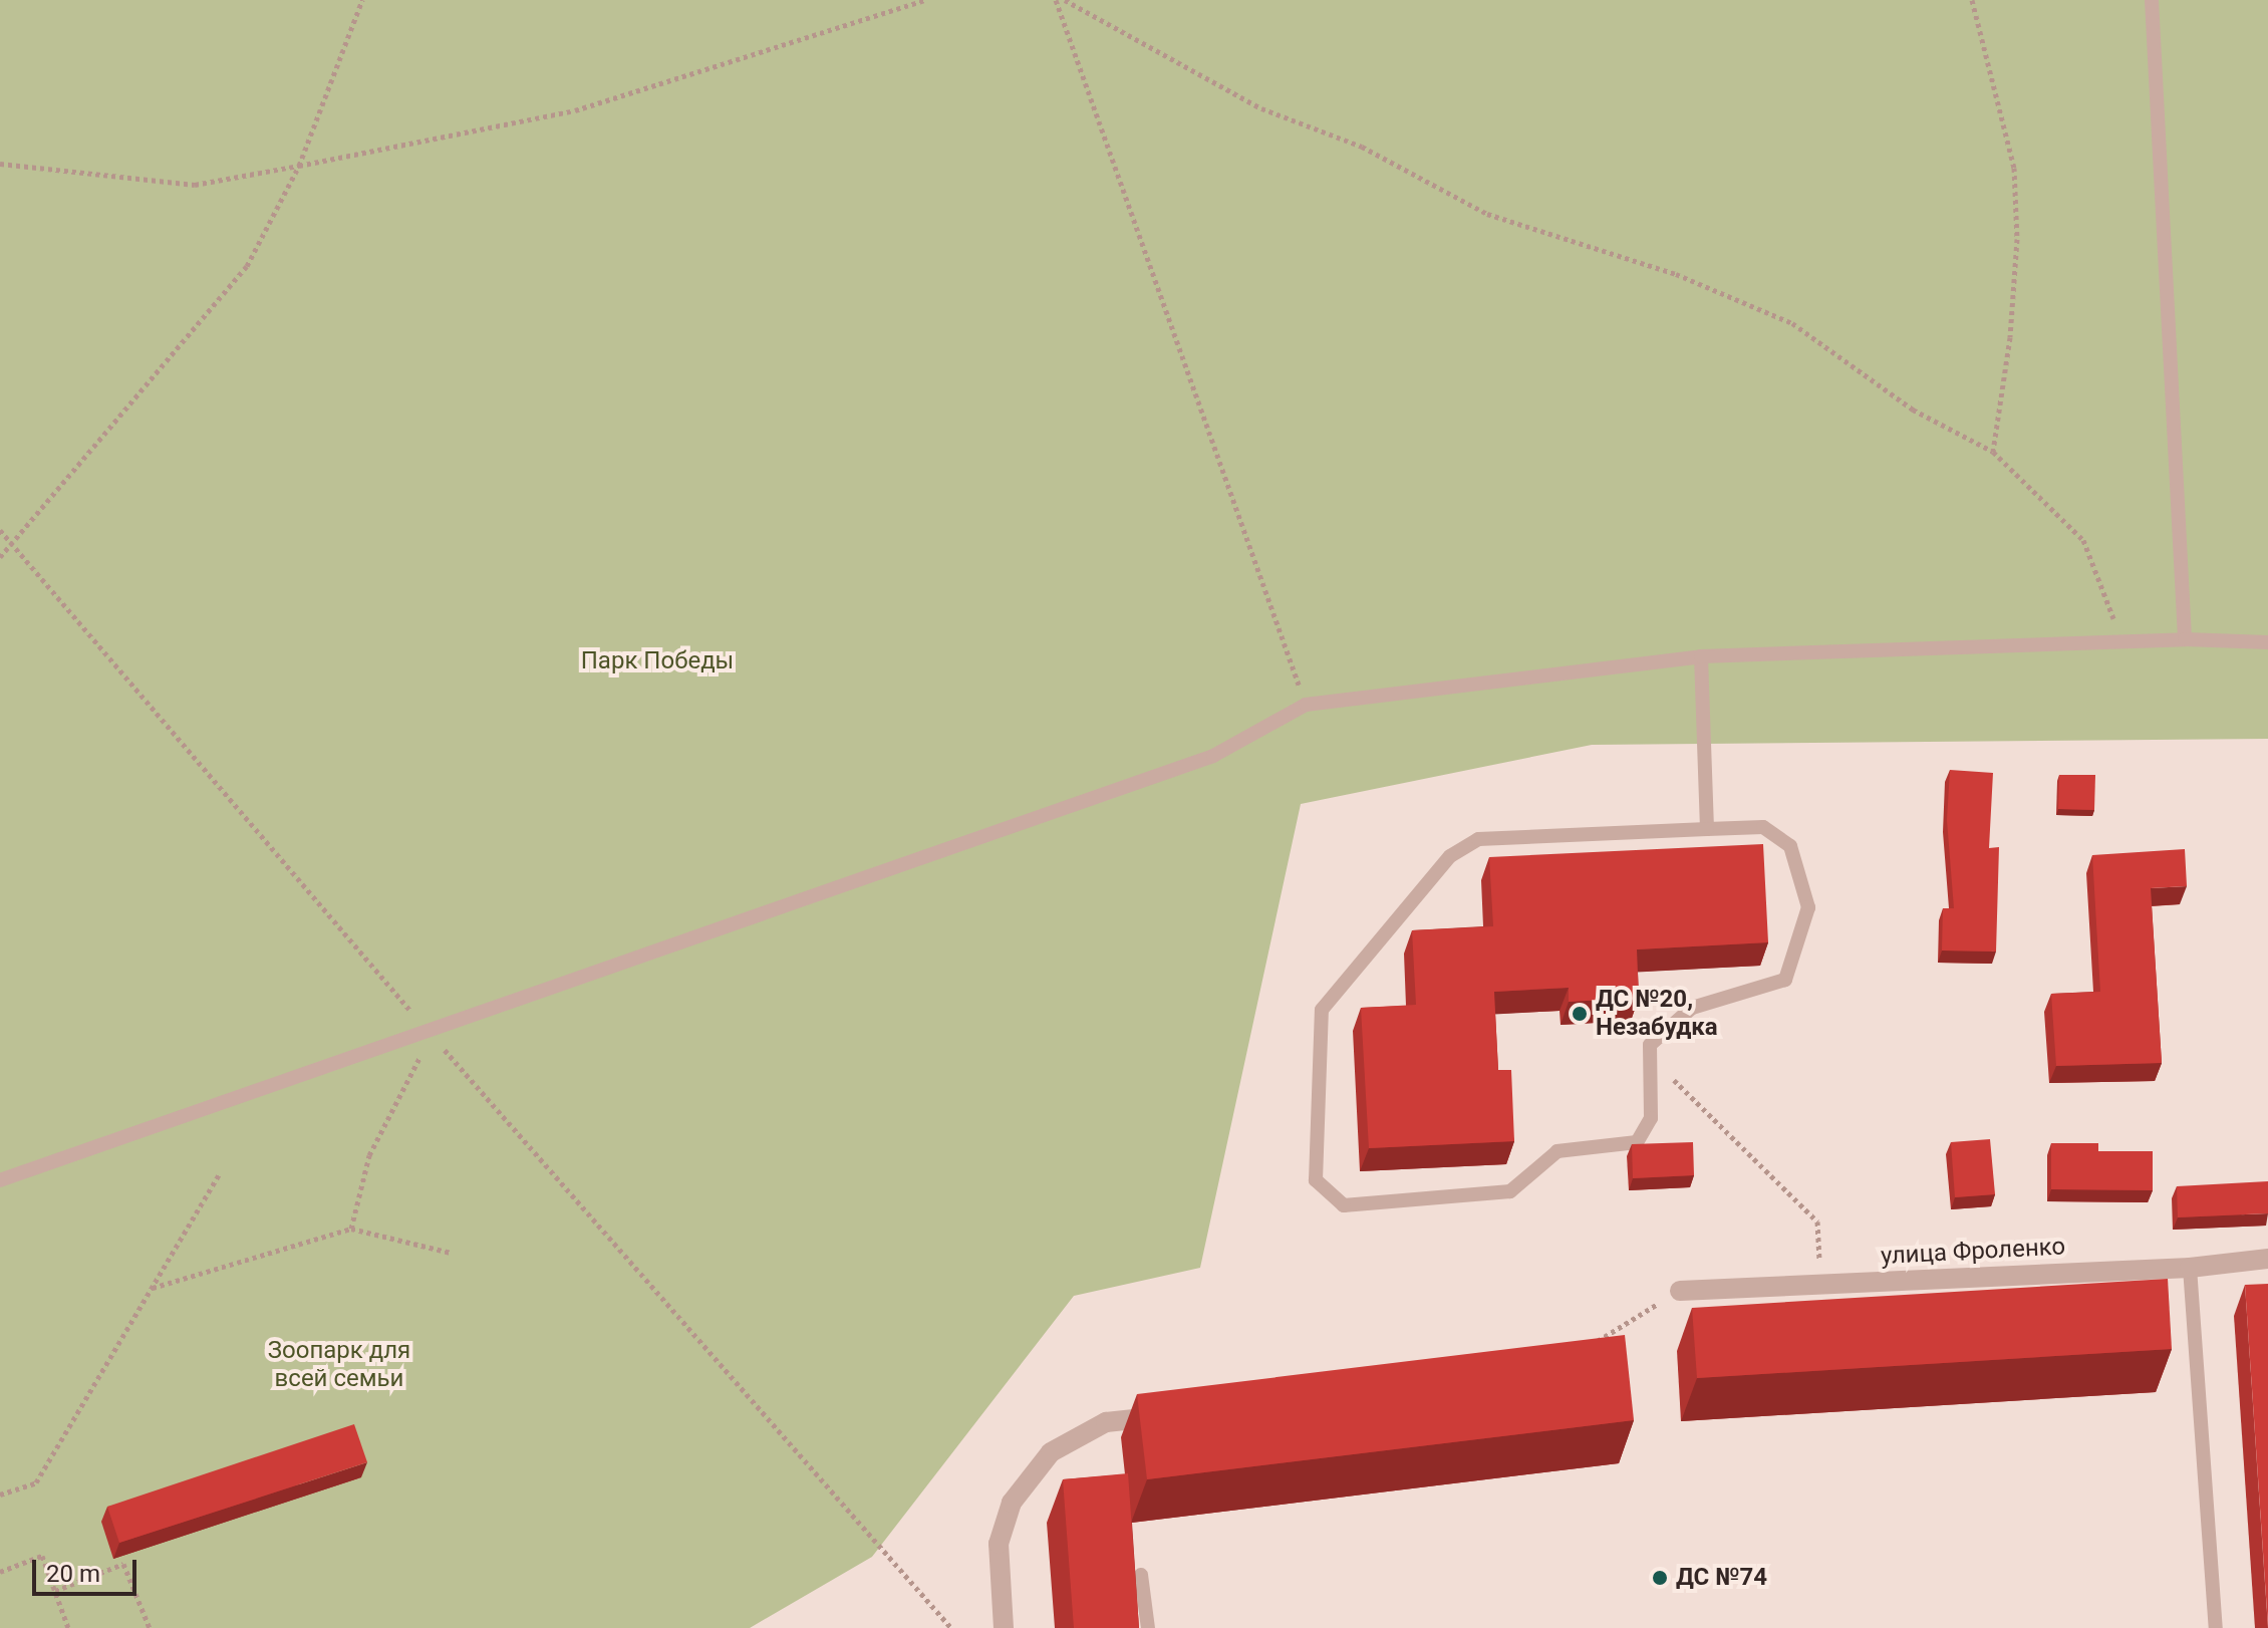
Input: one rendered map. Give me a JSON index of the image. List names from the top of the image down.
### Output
{
  "streets": {
    "street": ["улица Фроленко"]
  },
  "parks": ["Парк Победы", "Зоопарк для всей семьи"],
  "places": ["ДС №20, Незабудка", "ДС №74"],
  "scale_bar": "20 m"
}
